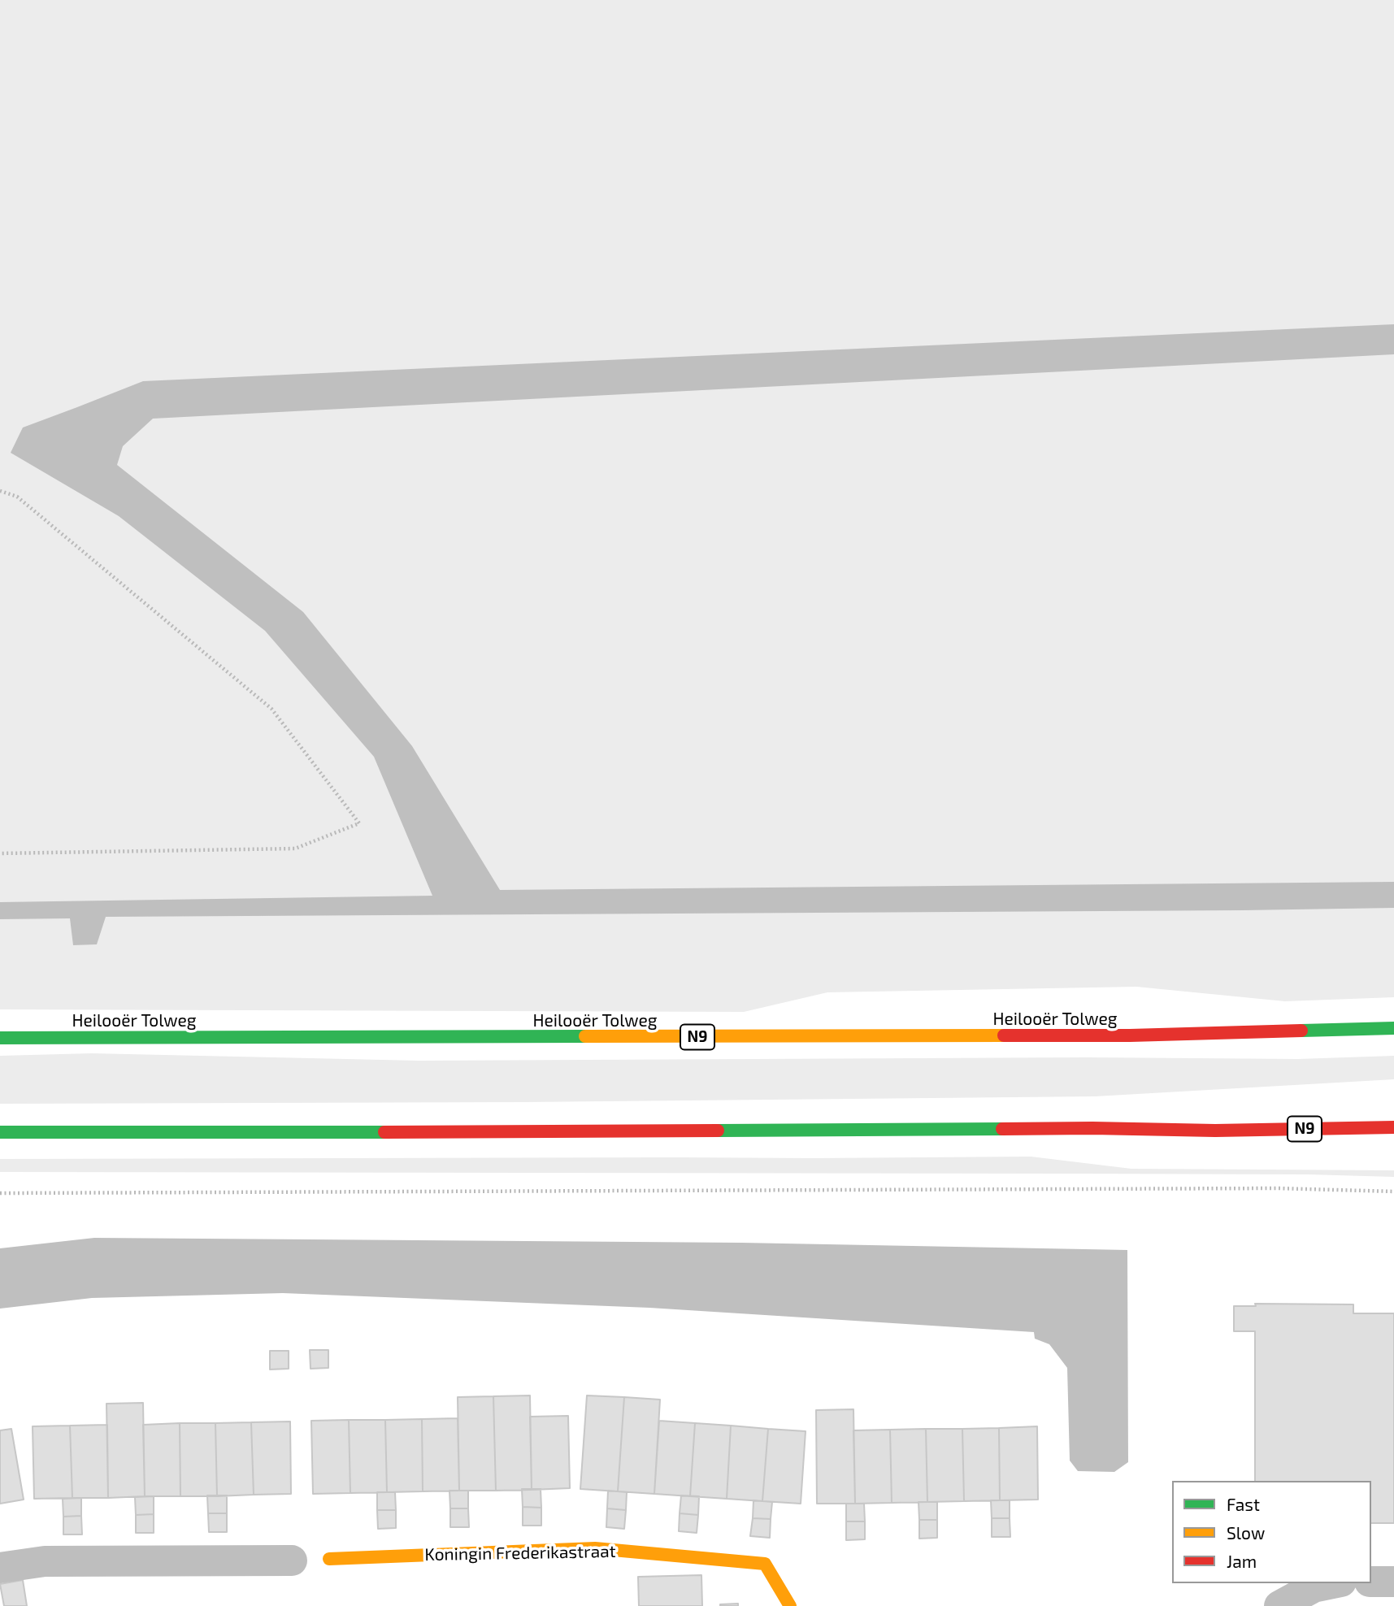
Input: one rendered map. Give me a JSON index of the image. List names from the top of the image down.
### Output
{
  "streets": {
    "main road": ["Heilooër Tolweg", "N9", "Koningin Frederikastraat"]
  },
  "legend": ["Fast", "Slow", "Jam"]
}
